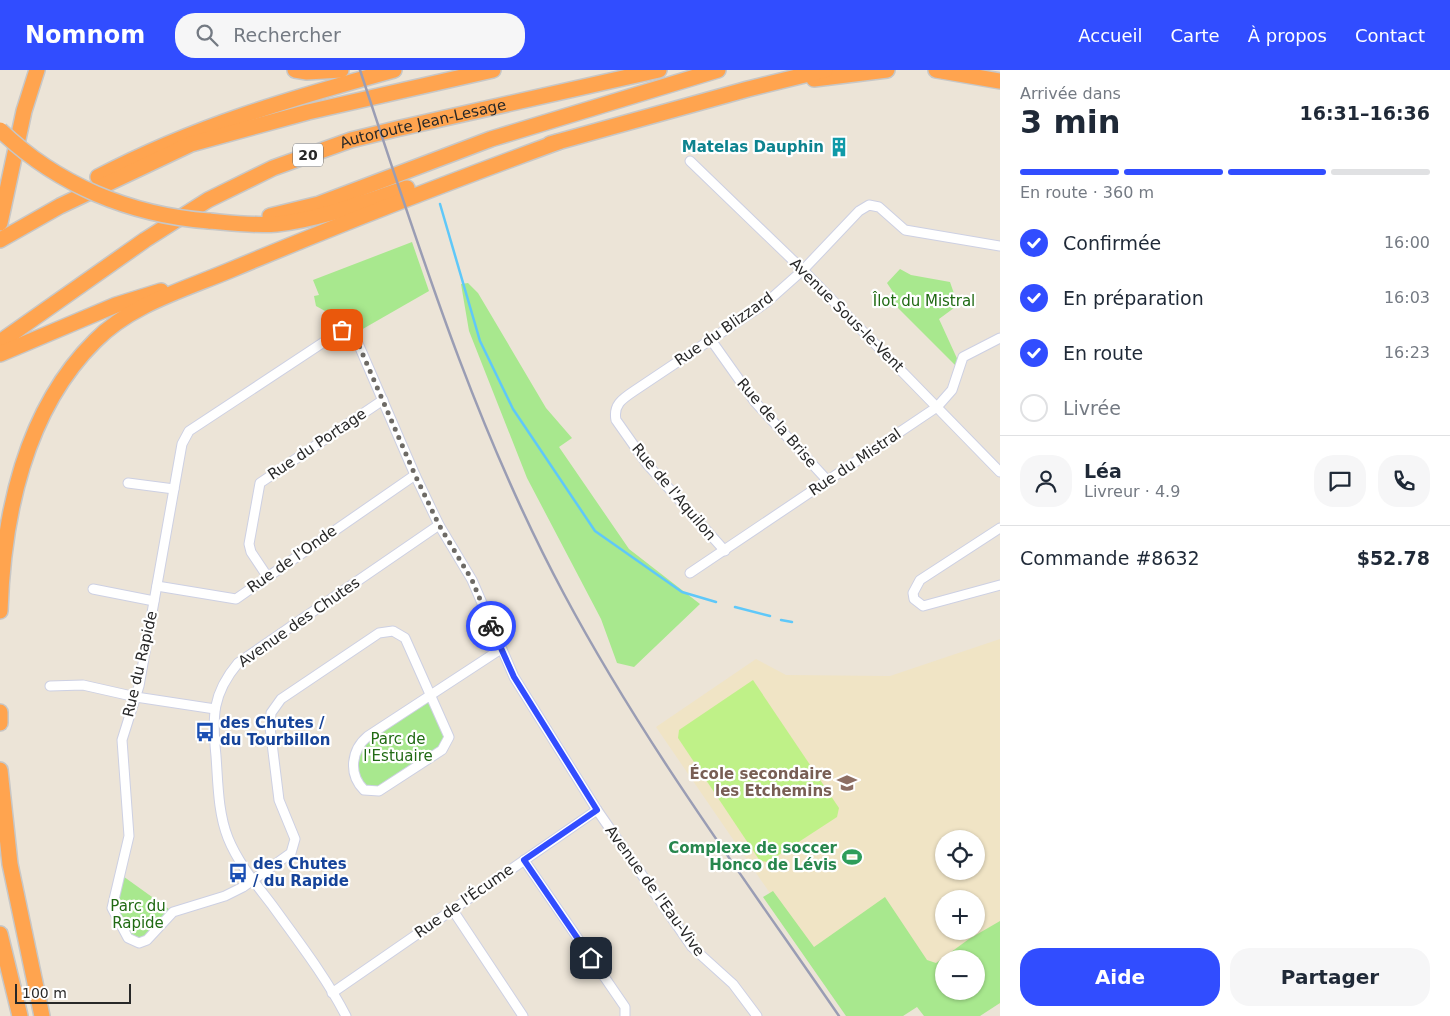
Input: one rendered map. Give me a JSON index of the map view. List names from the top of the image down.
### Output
{
  "streets": {
    "highway": ["Autoroute Jean-Lesage", "20"],
    "street": [
      "Avenue Sous-le-Vent",
      "Rue du Blizzard",
      "Rue de la Brise",
      "Rue du Portage",
      "Rue du Mistral",
      "Rue de l'Aquilon",
      "Rue de l'Onde",
      "Avenue des Chutes",
      "Rue du Rapide",
      "Avenue de l'Eau-Vive",
      "Rue de l'Écume"
    ]
  },
  "crossings": [
    ["Avenue Sous-le-Vent", "Rue du Blizzard"],
    ["Avenue Sous-le-Vent", "Rue du Mistral"],
    ["Rue du Blizzard", "Rue de la Brise"],
    ["Rue du Blizzard", "Rue de l'Aquilon"],
    ["Rue de la Brise", "Rue du Mistral"],
    ["Rue du Portage", "Rue de l'Onde"],
    ["Rue du Portage", "Avenue de l'Eau-Vive"],
    ["Rue du Mistral", "Rue de l'Aquilon"],
    ["Rue de l'Onde", "Rue du Rapide"],
    ["Rue de l'Onde", "Avenue de l'Eau-Vive"],
    ["Avenue des Chutes", "Rue du Rapide"],
    ["Avenue des Chutes", "Avenue de l'Eau-Vive"],
    ["Avenue des Chutes", "Rue de l'Écume"],
    ["Rue du Rapide", "Avenue de l'Eau-Vive"],
    ["Avenue de l'Eau-Vive", "Rue de l'Écume"]
  ],
  "parks": ["Îlot du Mistral", "Parc de l'Estuaire", "Parc du Rapide"],
  "places": {
    "building": ["Matelas Dauphin"],
    "bus stop": ["des Chutes / du Tourbillon", "des Chutes / du Rapide"],
    "school or university": ["École secondaire les Etchemins"],
    "sports": ["Complexe de soccer Honco de Lévis"]
  },
  "scale_bar": "100 m",
  "page": {
    "header": "Nomnom",
    "search": "Rechercher",
    "nav": [
      "Accueil",
      "Carte",
      "À propos",
      "Contact"
    ],
    "heading": ["3 min", "Arrivée dans", "16:31–16:36"],
    "panel": [
      "Léa",
      "Livreur · 4.9",
      "Commande #8632",
      "$52.78"
    ],
    "bar": "En route · 360 m",
    "list": [
      ["Confirmée", "16:00"],
      ["En préparation", "16:03"],
      ["En route", "16:23"],
      "Livrée"
    ],
    "map_buttons": ["+", "−"],
    "buttons": ["Aide", "Partager"],
    "scale": "100 m"
  }
}
